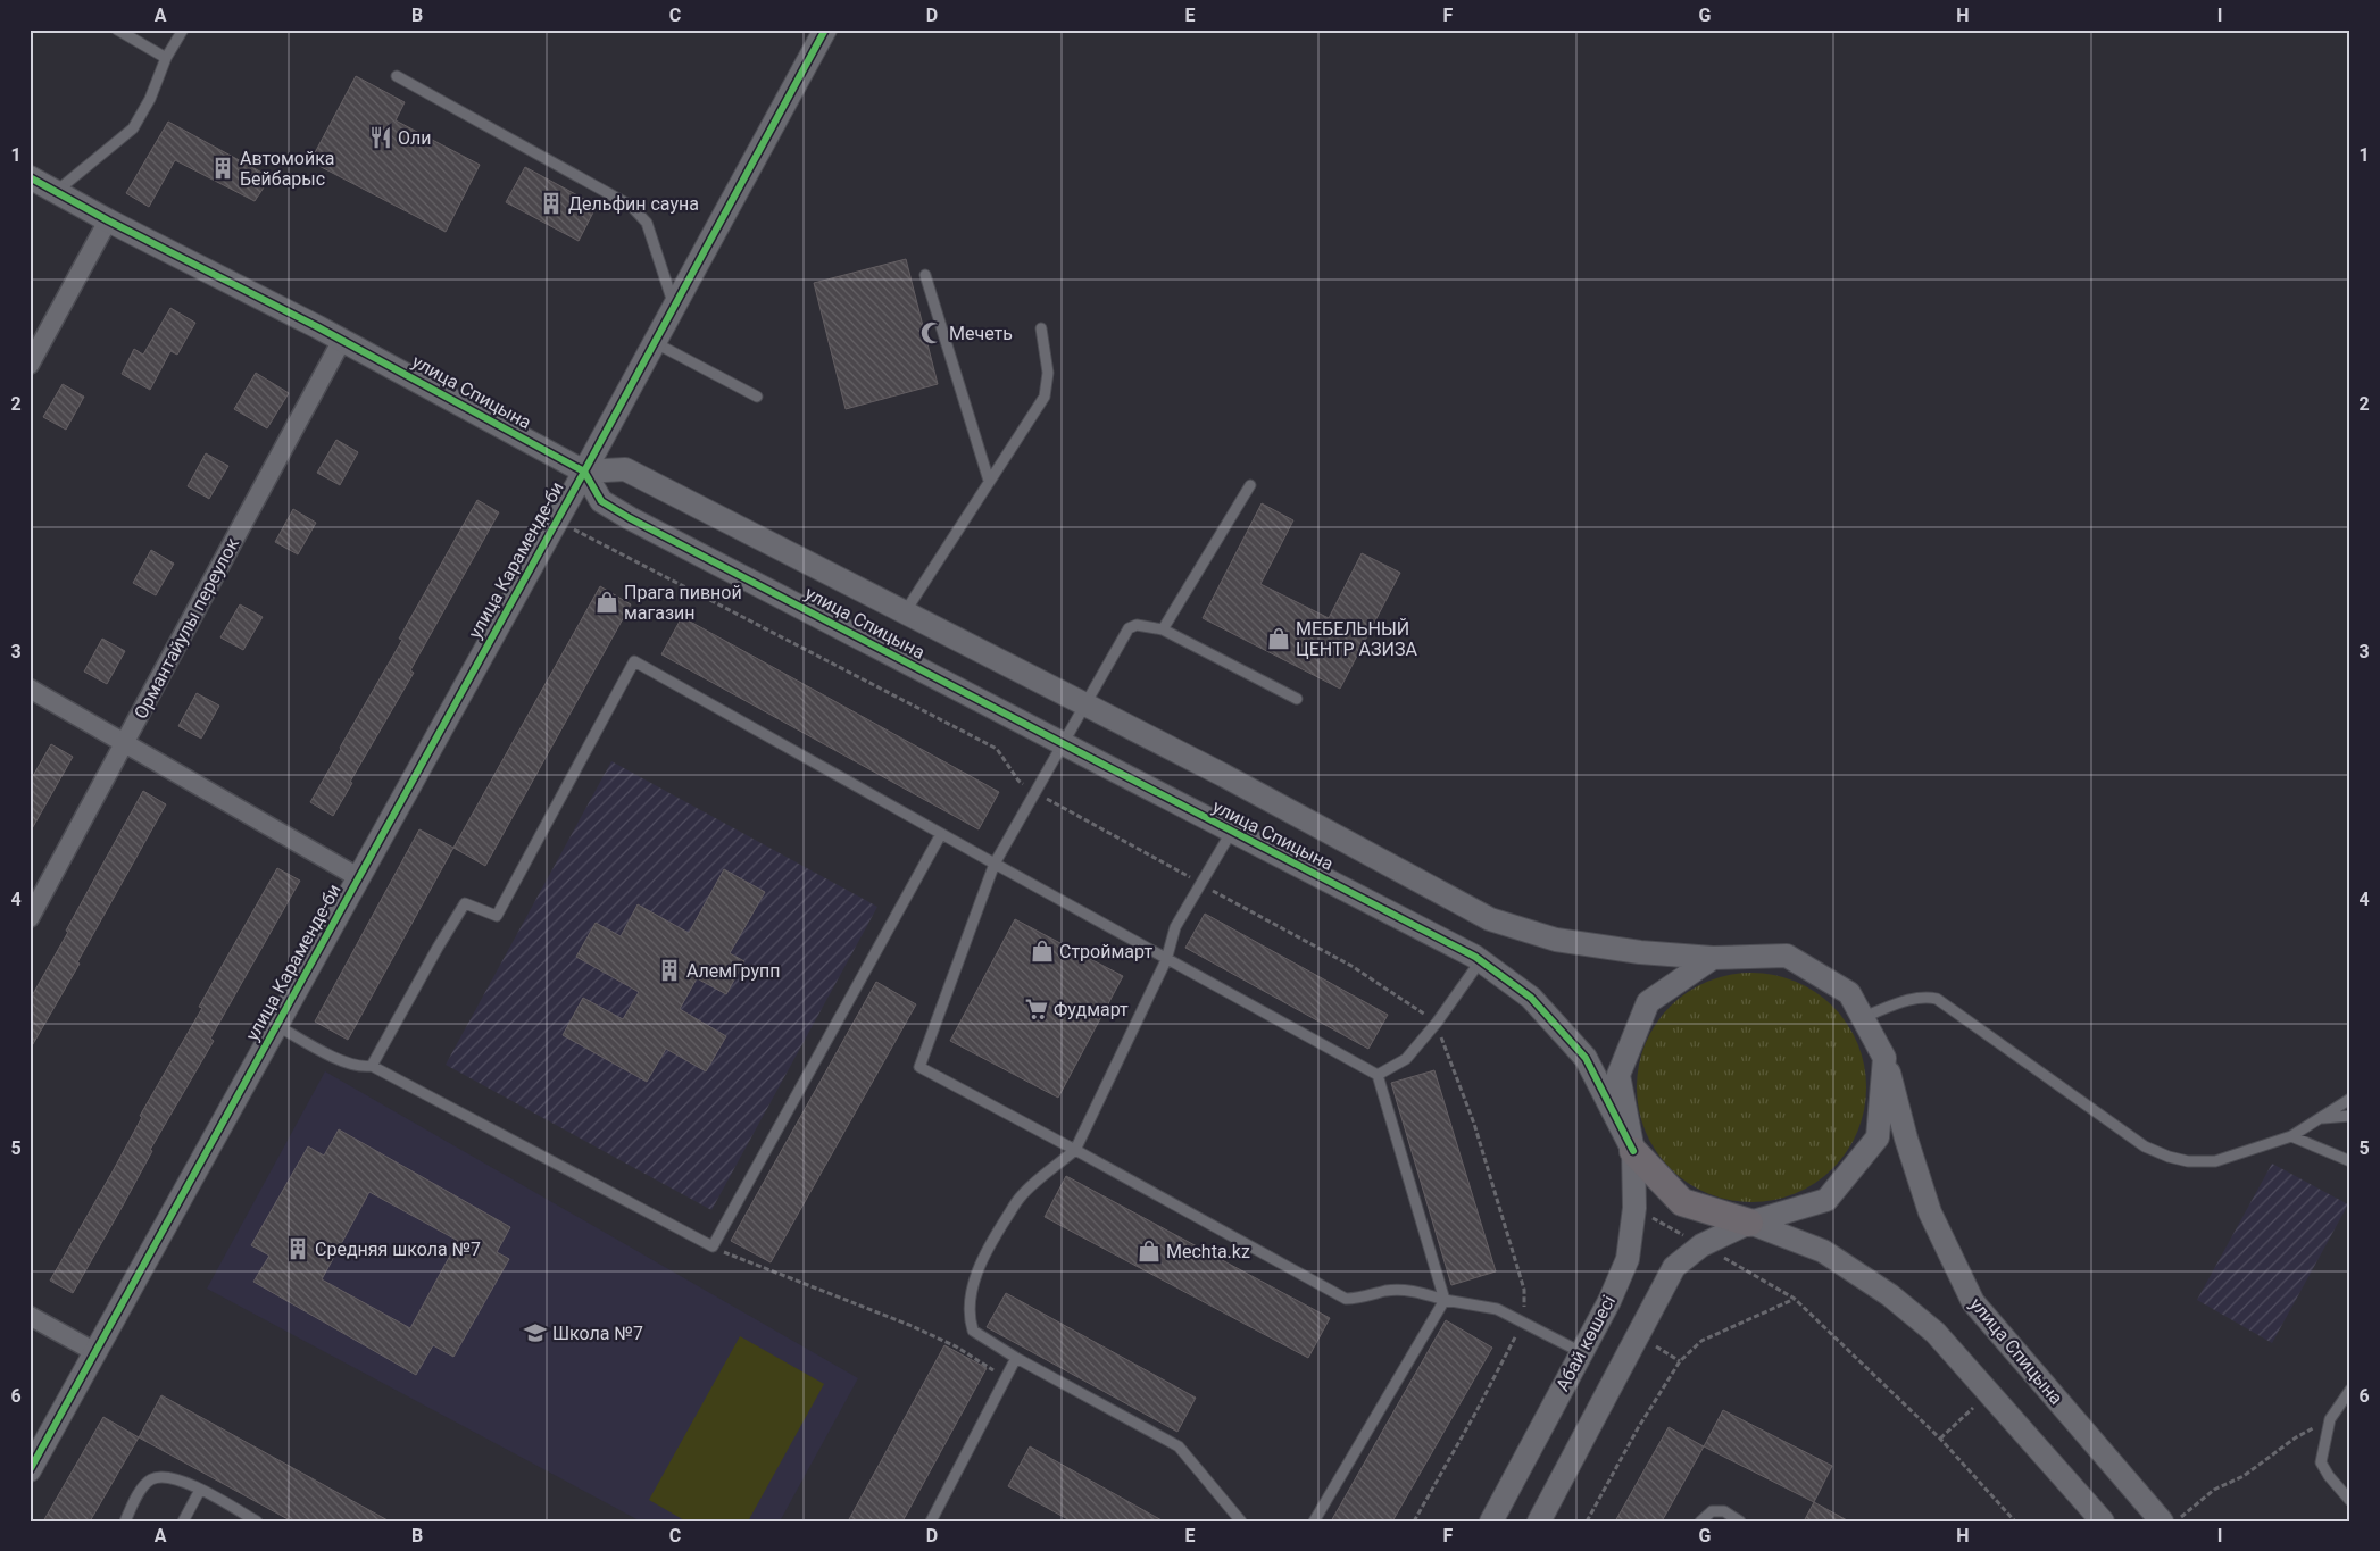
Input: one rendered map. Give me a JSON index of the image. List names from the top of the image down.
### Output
{
  "streets": {
    "street": [
      "улица Спицына",
      "улица Караменде-би",
      "Ормантайулы переулок",
      "Абай көшесі"
    ]
  },
  "crossings": [
    ["улица Спицына", "улица Караменде-би"],
    ["улица Спицына", "Ормантайулы переулок"],
    ["улица Спицына", "Абай көшесі"]
  ],
  "places": {
    "restaurant": ["Оли"],
    "building": [
      "Автомойка Бейбарыс",
      "Дельфин сауна",
      "АлемГрупп",
      "Средняя школа №7"
    ],
    "mosque": ["Мечеть"],
    "shop": [
      "Прага пивной магазин",
      "МЕБЕЛЬНЫЙ ЦЕНТР АЗИЗА",
      "Строймарт",
      "Mechta.kz"
    ],
    "supermarket": ["Фудмарт"],
    "school or university": ["Школа №7"]
  },
  "grid": {
    "columns": [
      "A",
      "B",
      "C",
      "D",
      "E",
      "F",
      "G",
      "H",
      "I"
    ],
    "rows": [
      "1",
      "2",
      "3",
      "4",
      "5",
      "6"
    ]
  }
}
